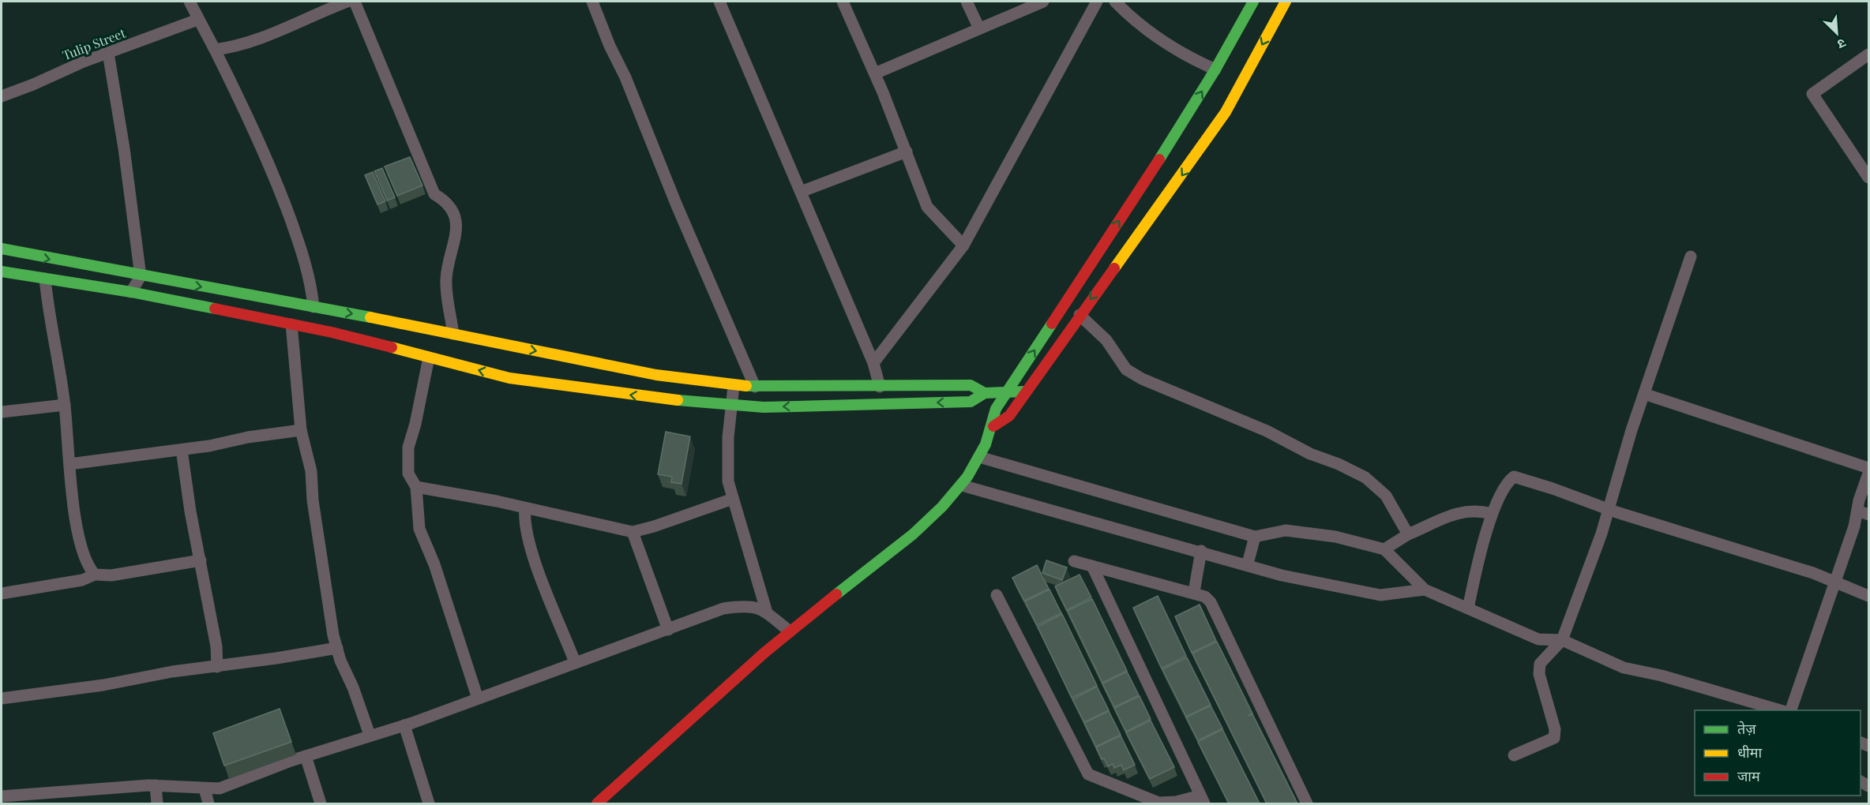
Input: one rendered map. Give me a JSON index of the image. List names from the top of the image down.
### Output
{
  "streets": {
    "street": ["Tulip Street"]
  },
  "legend": ["तेज़", "धीमा", "जाम"],
  "north": "bottom right"
}
